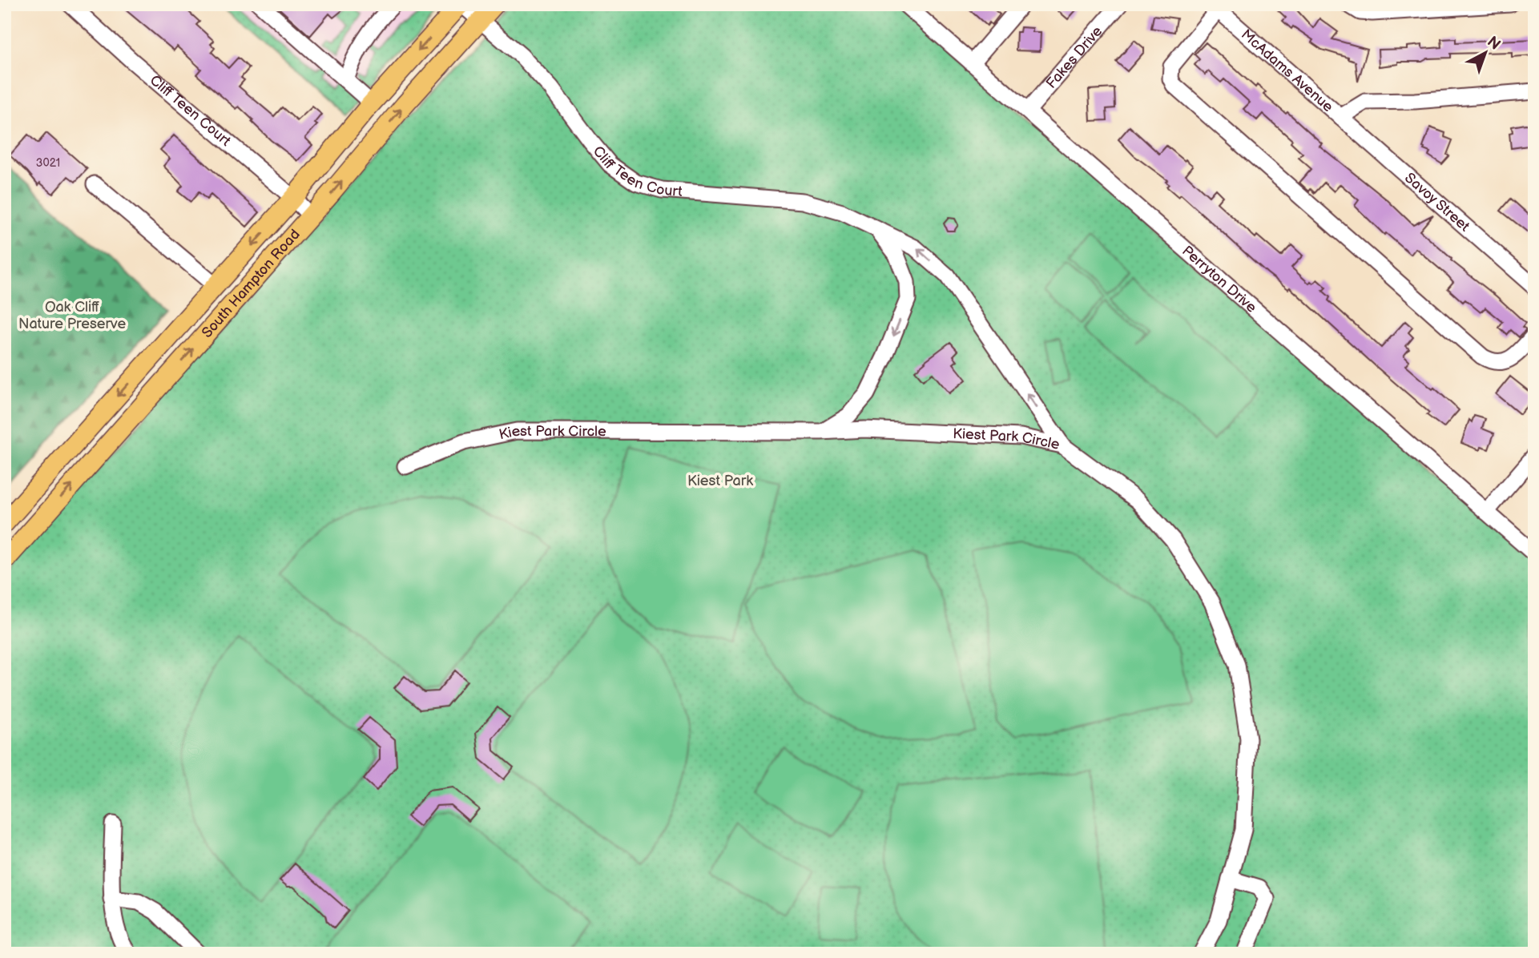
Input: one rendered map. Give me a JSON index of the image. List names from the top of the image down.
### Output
{
  "streets": {
    "main road": ["South Hampton Road"],
    "street": [
      "Fakes Drive",
      "McAdams Avenue",
      "Cliff Teen Court",
      "Savoy Street",
      "Perryton Drive",
      "Kiest Park Circle"
    ]
  },
  "crossings": [
    ["Fakes Drive", "Perryton Drive"],
    ["McAdams Avenue", "Savoy Street"],
    ["Cliff Teen Court", "South Hampton Road"],
    ["Cliff Teen Court", "Kiest Park Circle"]
  ],
  "parks": ["Oak Cliff Nature Preserve", "Kiest Park"],
  "house_numbers": ["3021"],
  "north": "top right"
}
